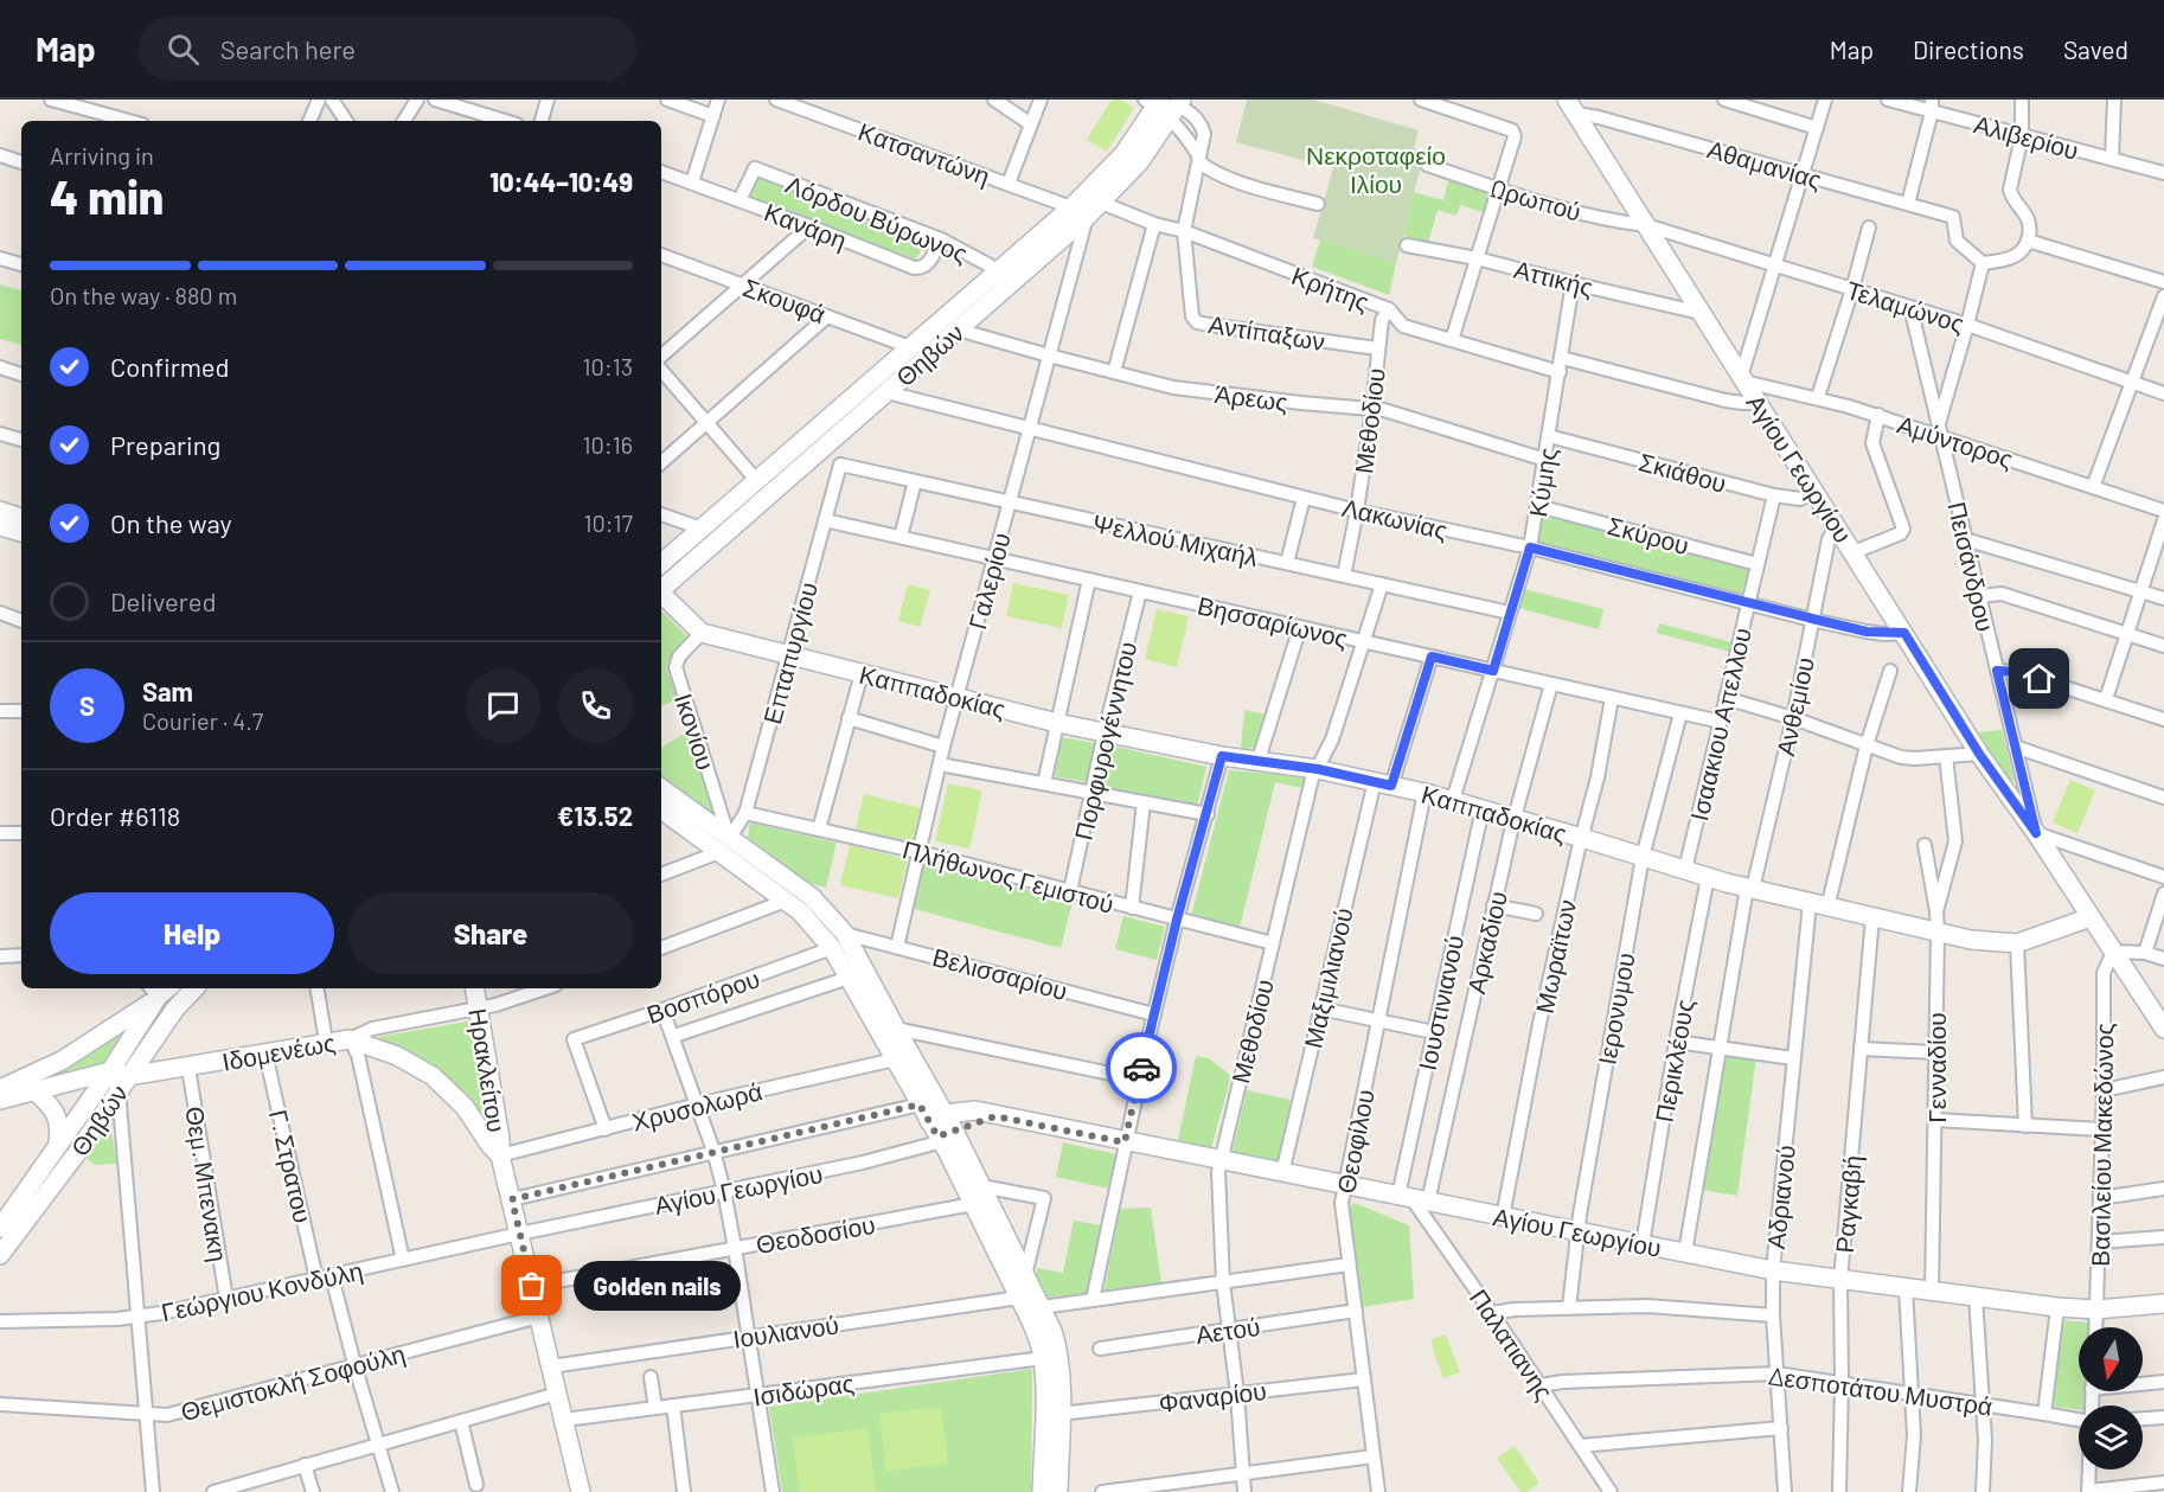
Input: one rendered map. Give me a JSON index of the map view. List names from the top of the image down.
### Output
{
  "streets": {
    "main road": [
      "Θηβών",
      "Αγίου Γεωργίου",
      "Καππαδοκίας",
      "Ιδομενέως",
      "Ηρακλείτου"
    ],
    "street": [
      "Αλιβερίου",
      "Κατσαντώνη",
      "Αθαμανίας",
      "Ωρωπού",
      "Λόρδου Βύρωνος",
      "Κανάρη",
      "Αττικής",
      "Κρήτης",
      "Σκουφά",
      "Τελαμώνος",
      "Αντίπαξων",
      "Άρεως",
      "Μεθοδίου",
      "Αμύντορος",
      "Σκιάθου",
      "Κύμης",
      "Λακωνίας",
      "Σκύρου",
      "Ψελλού Μιχαήλ",
      "Πεισάνδρου",
      "Γαλερίου",
      "Βησσαρίωνος",
      "Επταπυργίου",
      "Ανθεμίου",
      "Ισαακιου Απελλου",
      "Ικονίου",
      "Πορφυρογέννητου",
      "Πλήθωνος Γεμιστού",
      "Αρκαδίου",
      "Μωραϊτων",
      "Βελισσαρίου",
      "Μαξιμιλιανού",
      "Βοσπόρου",
      "Ιουστινιανού",
      "Ιερονυμου",
      "Περικλέους",
      "Γενναδίου",
      "Χρυσολωρά",
      "Θεοφίλου",
      "Βασιλείου Μακεδώνος",
      "Γ. Στρατου",
      "Θεμ. Μπενακη",
      "Αδριανού",
      "Ραγκαβή",
      "Θεοδοσίου",
      "Γεώργιου Κονδύλη",
      "Αετού",
      "Ιουλιανού",
      "Παλατιανης",
      "Θεμιστοκλή Σοφούλη",
      "Ισιδώρας",
      "Δεσποτάτου Μυστρά",
      "Φαναρίου"
    ]
  },
  "crossings": [
    ["Κατσαντώνη", "Θηβών"],
    ["Κατσαντώνη", "Γαλερίου"],
    ["Αθαμανίας", "Αγίου Γεωργίου"],
    ["Αθαμανίας", "Πεισάνδρου"],
    ["Ωρωπού", "Τελαμώνος"],
    ["Ωρωπού", "Αγίου Γεωργίου"],
    ["Λόρδου Βύρωνος", "Κανάρη"],
    ["Λόρδου Βύρωνος", "Θηβών"],
    ["Αττικής", "Αγίου Γεωργίου"],
    ["Αττικής", "Κύμης"],
    ["Κρήτης", "Αντίπαξων"],
    ["Κρήτης", "Θηβών"],
    ["Κρήτης", "Μεθοδίου"],
    ["Κρήτης", "Κύμης"],
    ["Σκουφά", "Θηβών"],
    ["Τελαμώνος", "Αγίου Γεωργίου"],
    ["Τελαμώνος", "Πεισάνδρου"],
    ["Αντίπαξων", "Θηβών"],
    ["Αντίπαξων", "Μεθοδίου"],
    ["Θηβών", "Άρεως"],
    ["Θηβών", "Λακωνίας"],
    ["Θηβών", "Γαλερίου"],
    ["Θηβών", "Ιδομενέως"],
    ["Άρεως", "Μεθοδίου"],
    ["Άρεως", "Κύμης"],
    ["Άρεως", "Γαλερίου"],
    ["Μεθοδίου", "Αγίου Γεωργίου"],
    ["Μεθοδίου", "Λακωνίας"],
    ["Μεθοδίου", "Ψελλού Μιχαήλ"],
    ["Μεθοδίου", "Βησσαρίωνος"],
    ["Μεθοδίου", "Καππαδοκίας"],
    ["Μεθοδίου", "Πλήθωνος Γεμιστού"],
    ["Μεθοδίου", "Αετού"],
    ["Μεθοδίου", "Φαναρίου"],
    ["Αμύντορος", "Αγίου Γεωργίου"],
    ["Αμύντορος", "Πεισάνδρου"],
    ["Αγίου Γεωργίου", "Σκιάθου"],
    ["Αγίου Γεωργίου", "Λακωνίας"],
    ["Αγίου Γεωργίου", "Πεισάνδρου"],
    ["Αγίου Γεωργίου", "Καππαδοκίας"],
    ["Αγίου Γεωργίου", "Ανθεμίου"],
    ["Αγίου Γεωργίου", "Αρκαδίου"],
    ["Αγίου Γεωργίου", "Μωραϊτων"],
    ["Αγίου Γεωργίου", "Μαξιμιλιανού"],
    ["Αγίου Γεωργίου", "Ιουστινιανού"],
    ["Αγίου Γεωργίου", "Ιερονυμου"],
    ["Αγίου Γεωργίου", "Περικλέους"],
    ["Αγίου Γεωργίου", "Γενναδίου"],
    ["Αγίου Γεωργίου", "Θεοφίλου"],
    ["Αγίου Γεωργίου", "Βασιλείου Μακεδώνος"],
    ["Αγίου Γεωργίου", "Αδριανού"],
    ["Αγίου Γεωργίου", "Ραγκαβή"],
    ["Αγίου Γεωργίου", "Γεώργιου Κονδύλη"],
    ["Αγίου Γεωργίου", "Παλατιανης"],
    ["Σκιάθου", "Κύμης"],
    ["Σκιάθου", "Ισαακιου Απελλου"],
    ["Κύμης", "Λακωνίας"],
    ["Κύμης", "Σκύρου"],
    ["Κύμης", "Ψελλού Μιχαήλ"],
    ["Κύμης", "Βησσαρίωνος"],
    ["Κύμης", "Καππαδοκίας"],
    ["Λακωνίας", "Γαλερίου"],
    ["Λακωνίας", "Ανθεμίου"],
    ["Λακωνίας", "Ισαακιου Απελλου"],
    ["Σκύρου", "Ισαακιου Απελλου"],
    ["Ψελλού Μιχαήλ", "Γαλερίου"],
    ["Ψελλού Μιχαήλ", "Επταπυργίου"],
    ["Γαλερίου", "Βησσαρίωνος"],
    ["Γαλερίου", "Καππαδοκίας"],
    ["Γαλερίου", "Πλήθωνος Γεμιστού"],
    ["Γαλερίου", "Βελισσαρίου"],
    ["Βησσαρίωνος", "Επταπυργίου"],
    ["Βησσαρίωνος", "Ισαακιου Απελλου"],
    ["Βησσαρίωνος", "Πορφυρογέννητου"],
    ["Βησσαρίωνος", "Αρκαδίου"],
    ["Βησσαρίωνος", "Μωραϊτων"],
    ["Βησσαρίωνος", "Μαξιμιλιανού"],
    ["Βησσαρίωνος", "Ιερονυμου"],
    ["Επταπυργίου", "Καππαδοκίας"],
    ["Επταπυργίου", "Ικονίου"],
    ["Επταπυργίου", "Πλήθωνος Γεμιστού"],
    ["Καππαδοκίας", "Ανθεμίου"],
    ["Καππαδοκίας", "Ισαακιου Απελλου"],
    ["Καππαδοκίας", "Ικονίου"],
    ["Καππαδοκίας", "Πορφυρογέννητου"],
    ["Καππαδοκίας", "Αρκαδίου"],
    ["Καππαδοκίας", "Μωραϊτων"],
    ["Καππαδοκίας", "Μαξιμιλιανού"],
    ["Καππαδοκίας", "Ιουστινιανού"],
    ["Καππαδοκίας", "Ιερονυμου"],
    ["Καππαδοκίας", "Περικλέους"],
    ["Καππαδοκίας", "Γενναδίου"],
    ["Καππαδοκίας", "Θεοφίλου"],
    ["Καππαδοκίας", "Αδριανού"],
    ["Καππαδοκίας", "Ραγκαβή"],
    ["Πορφυρογέννητου", "Πλήθωνος Γεμιστού"],
    ["Αρκαδίου", "Ιουστινιανού"],
    ["Αρκαδίου", "Παλατιανης"],
    ["Βοσπόρου", "Χρυσολωρά"],
    ["Ιουστινιανού", "Παλατιανης"],
    ["Ιδομενέως", "Ηρακλείτου"],
    ["Ιδομενέως", "Γ. Στρατου"],
    ["Ιδομενέως", "Θεμ. Μπενακη"],
    ["Ηρακλείτου", "Χρυσολωρά"],
    ["Θεοφίλου", "Αετού"],
    ["Θεοφίλου", "Φαναρίου"],
    ["Γ. Στρατου", "Γεώργιου Κονδύλη"],
    ["Θεμ. Μπενακη", "Γεώργιου Κονδύλη"],
    ["Αδριανού", "Δεσποτάτου Μυστρά"],
    ["Ραγκαβή", "Δεσποτάτου Μυστρά"],
    ["Παλατιανης", "Δεσποτάτου Μυστρά"]
  ],
  "parks": ["Νεκροταφείο Ιλίου"],
  "places": ["Golden nails"],
  "north": "bottom",
  "page": {
    "header": "Map",
    "search": "Search here",
    "nav": ["Map", "Directions", "Saved"],
    "heading": ["4 min", "Arriving in", "10:44–10:49"],
    "panel": [
      "Sam",
      "Courier · 4.7",
      "Order #6118",
      "€13.52"
    ],
    "bar": "On the way · 880 m",
    "list": [
      ["Confirmed", "10:13"],
      ["Preparing", "10:16"],
      ["On the way", "10:17"],
      "Delivered"
    ],
    "round": "S",
    "buttons": ["Help", "Share"],
    "bubble": "Golden nails"
  }
}
